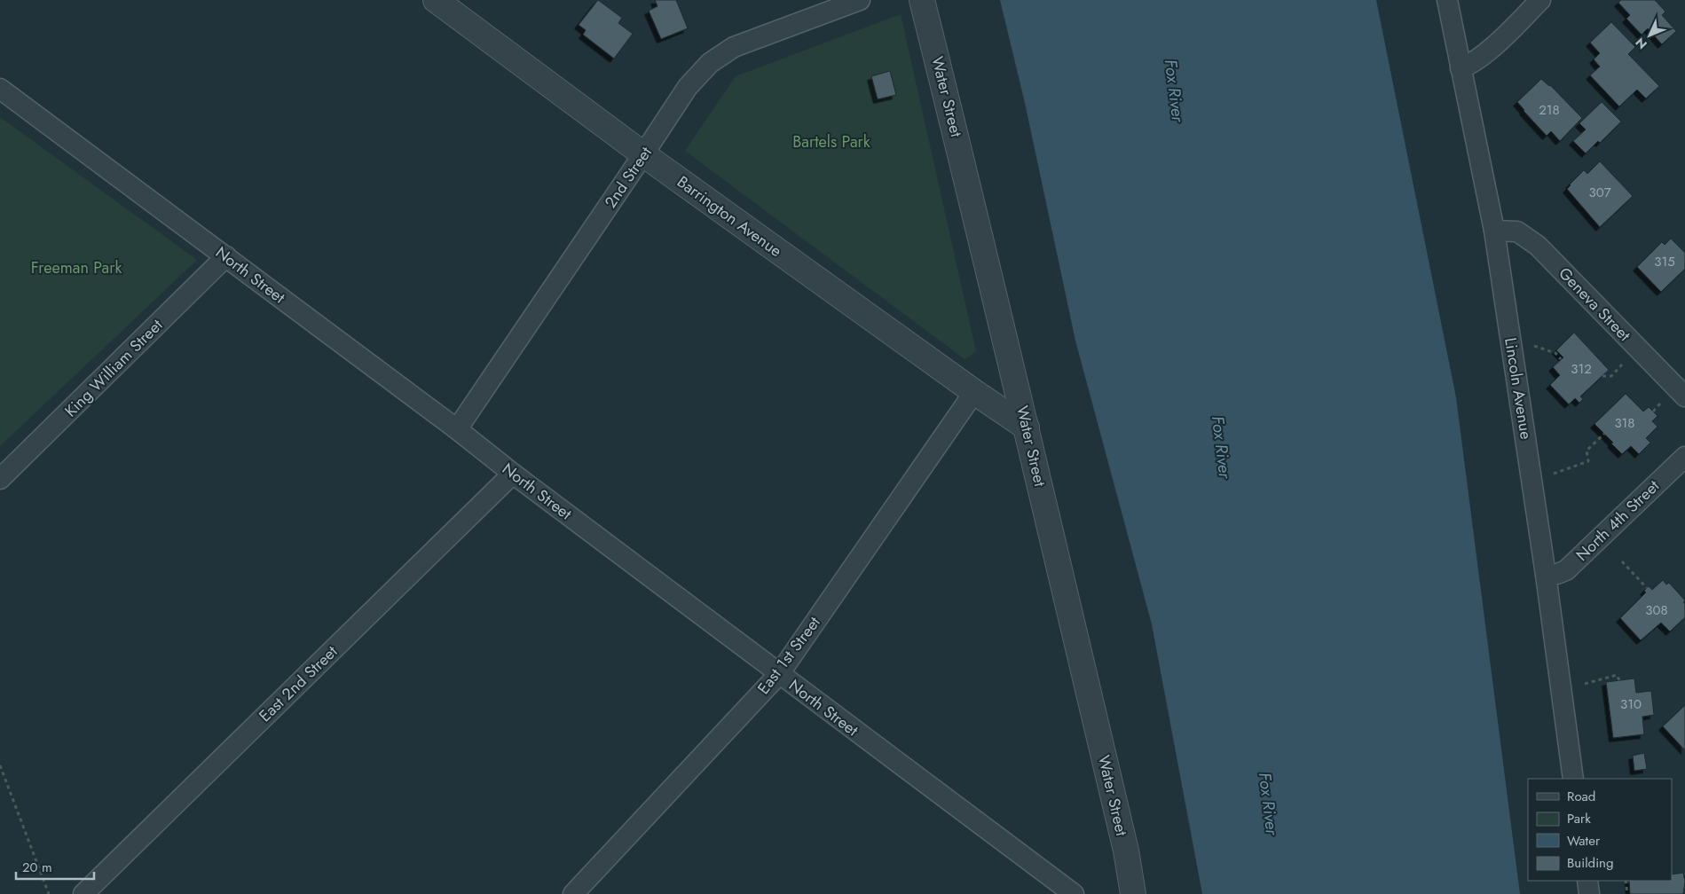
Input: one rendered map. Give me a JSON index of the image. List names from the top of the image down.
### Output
{
  "streets": {
    "street": [
      "Water Street",
      "2nd Street",
      "Barrington Avenue",
      "North Street",
      "Geneva Street",
      "King William Street",
      "Lincoln Avenue",
      "North 4th Street",
      "East 1st Street",
      "East 2nd Street"
    ]
  },
  "crossings": [
    ["Water Street", "Barrington Avenue"],
    ["2nd Street", "Barrington Avenue"],
    ["2nd Street", "North Street"],
    ["Barrington Avenue", "East 1st Street"],
    ["North Street", "King William Street"],
    ["North Street", "East 1st Street"],
    ["North Street", "East 2nd Street"],
    ["Geneva Street", "Lincoln Avenue"],
    ["Lincoln Avenue", "North 4th Street"]
  ],
  "water": ["Fox River"],
  "parks": ["Bartels Park", "Freeman Park"],
  "house_numbers": [
    "218",
    "307",
    "315",
    "312",
    "318",
    "308",
    "310"
  ],
  "legend": [
    "Road",
    "Park",
    "Water",
    "Building"
  ],
  "scale_bar": "20 m",
  "north": "bottom left"
}
